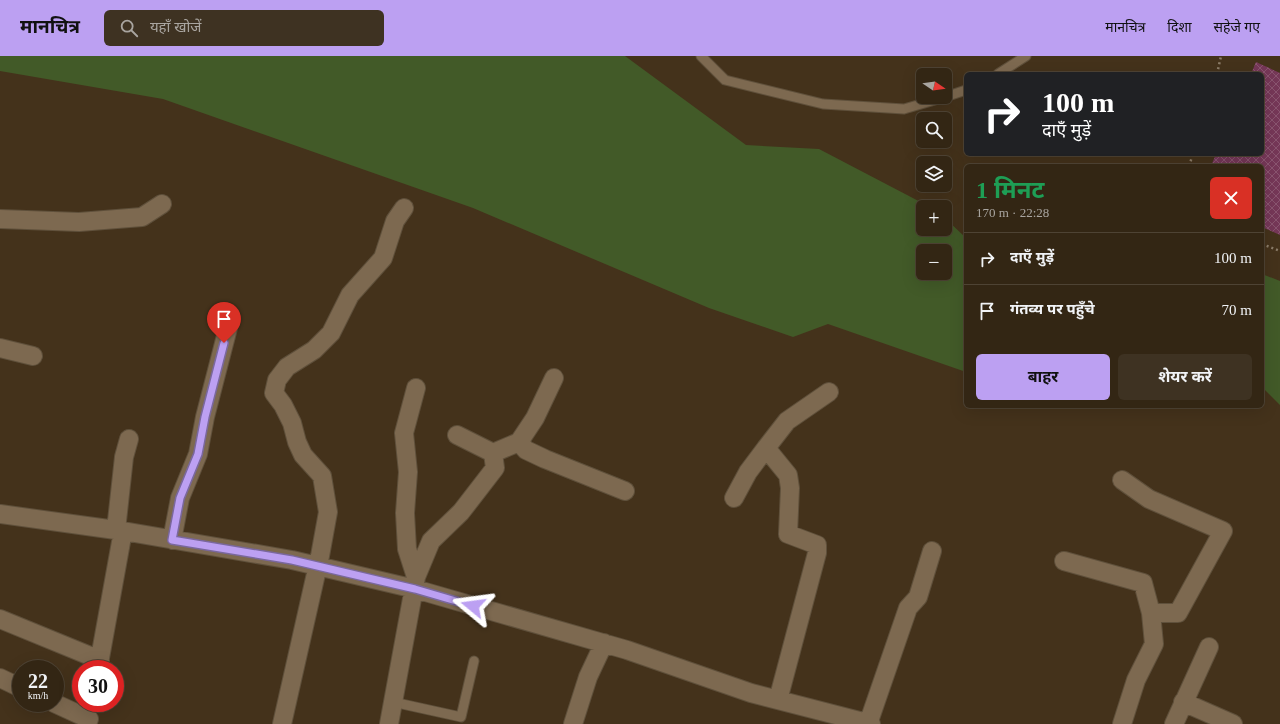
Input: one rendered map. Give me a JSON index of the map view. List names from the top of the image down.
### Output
{
  "north": "right",
  "page": {
    "header": "मानचित्र",
    "search": "यहाँ खोजें",
    "nav": ["मानचित्र", "दिशा", "सहेजे गए"],
    "map_buttons": ["+", "−"],
    "turn": ["100 m", "दाएँ मुड़ें"],
    "heading": ["1 मिनट", "170 m · 22:28"],
    "list": [
      {
        "name": "दाएँ मुड़ें",
        "value": "100 m"
      },
      {
        "name": "गंतव्य पर पहुँचे",
        "value": "70 m"
      }
    ],
    "buttons": ["बाहर", "शेयर करें"],
    "speed": "22 km/h",
    "limit": "30"
  }
}
